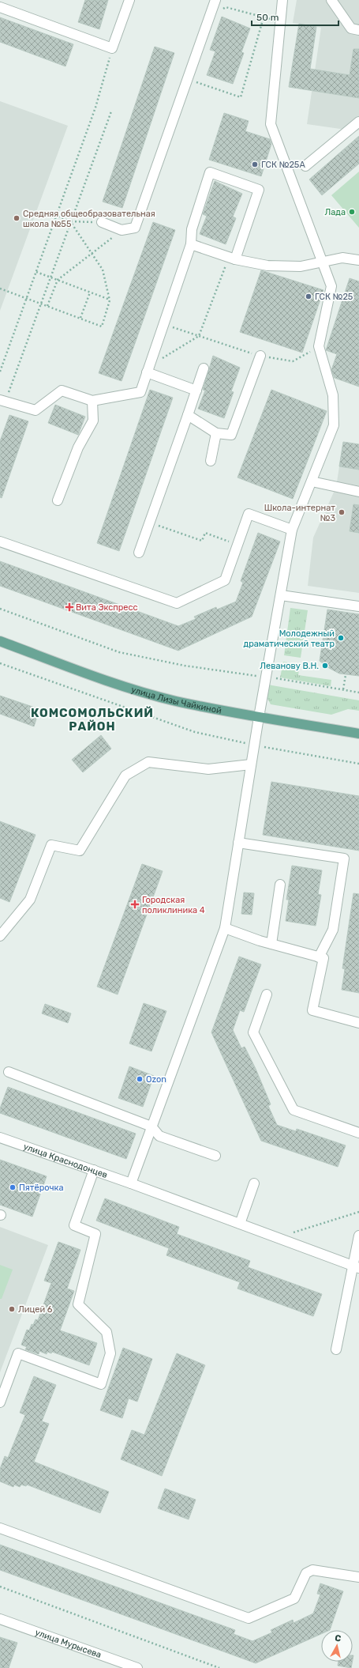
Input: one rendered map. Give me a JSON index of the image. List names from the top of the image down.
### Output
{
  "streets": {
    "main road": ["улица Лизы Чайкиной"],
    "street": ["улица Краснодонцев", "улица Мурысева"]
  },
  "districts": ["КОМСОМОЛЬСКИЙ РАЙОН"],
  "places": {
    "other": [
      "ГСК №25А",
      "Лада",
      "Средняя общеобразовательная школа №55",
      "ГСК №25",
      "Школа-интернат №3",
      "Молодежный драматический театр",
      "Леванову В.Н.",
      "Ozon",
      "Пятёрочка",
      "Лицей 6"
    ],
    "health": ["Вита Экспресс", "Городская поликлиника 4"]
  },
  "scale_bar": "50 m",
  "north": "top"
}
